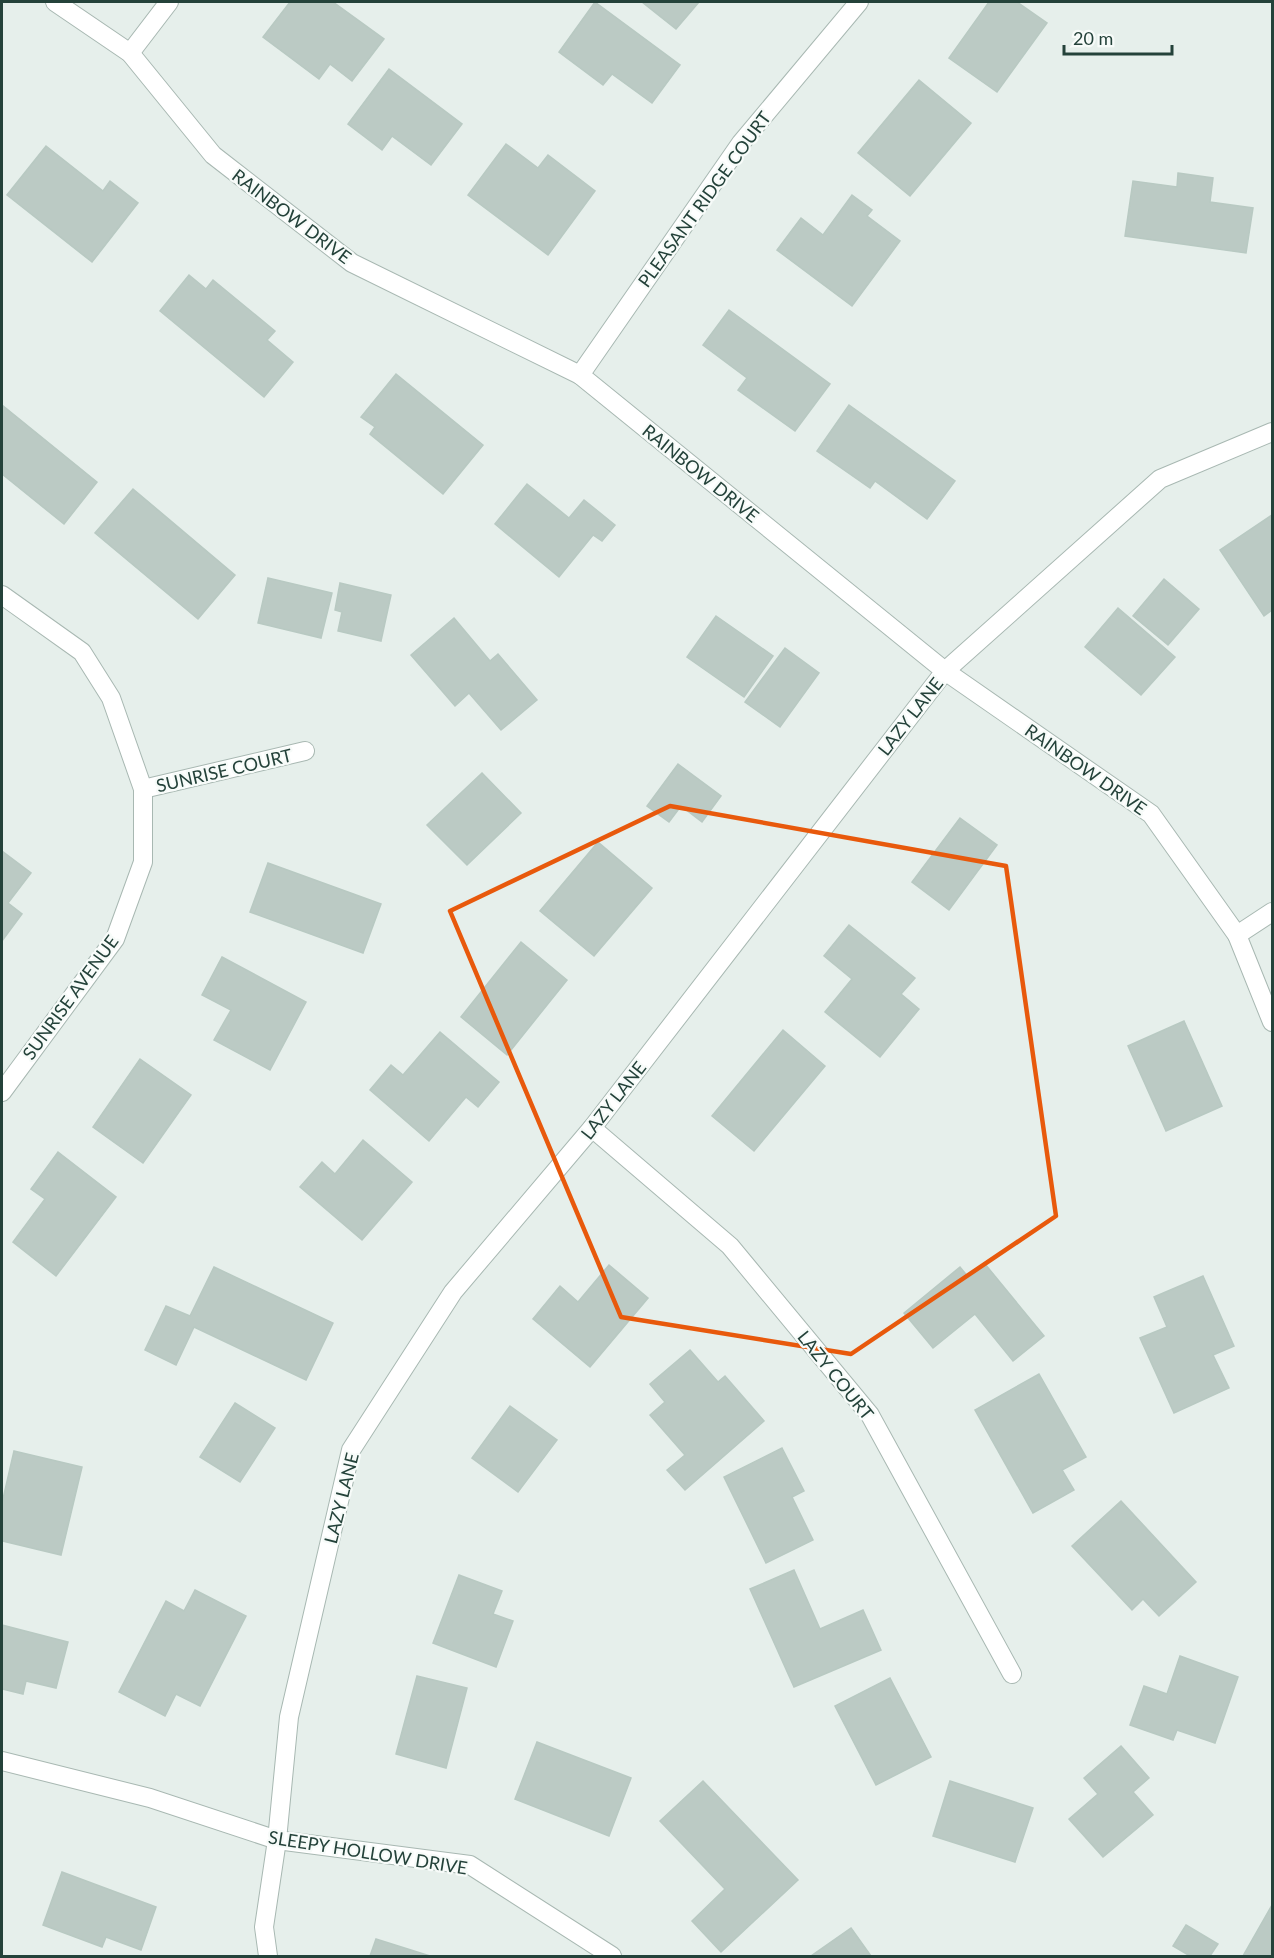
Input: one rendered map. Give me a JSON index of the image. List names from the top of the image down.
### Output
{
  "streets": {
    "street": [
      "PLEASANT RIDGE COURT",
      "RAINBOW DRIVE",
      "LAZY LANE",
      "SUNRISE COURT",
      "SUNRISE AVENUE",
      "LAZY COURT",
      "SLEEPY HOLLOW DRIVE"
    ]
  },
  "crossings": [
    ["PLEASANT RIDGE COURT", "RAINBOW DRIVE"],
    ["RAINBOW DRIVE", "LAZY LANE"],
    ["LAZY LANE", "LAZY COURT"],
    ["LAZY LANE", "SLEEPY HOLLOW DRIVE"],
    ["SUNRISE COURT", "SUNRISE AVENUE"]
  ],
  "scale_bar": "20 m"
}
